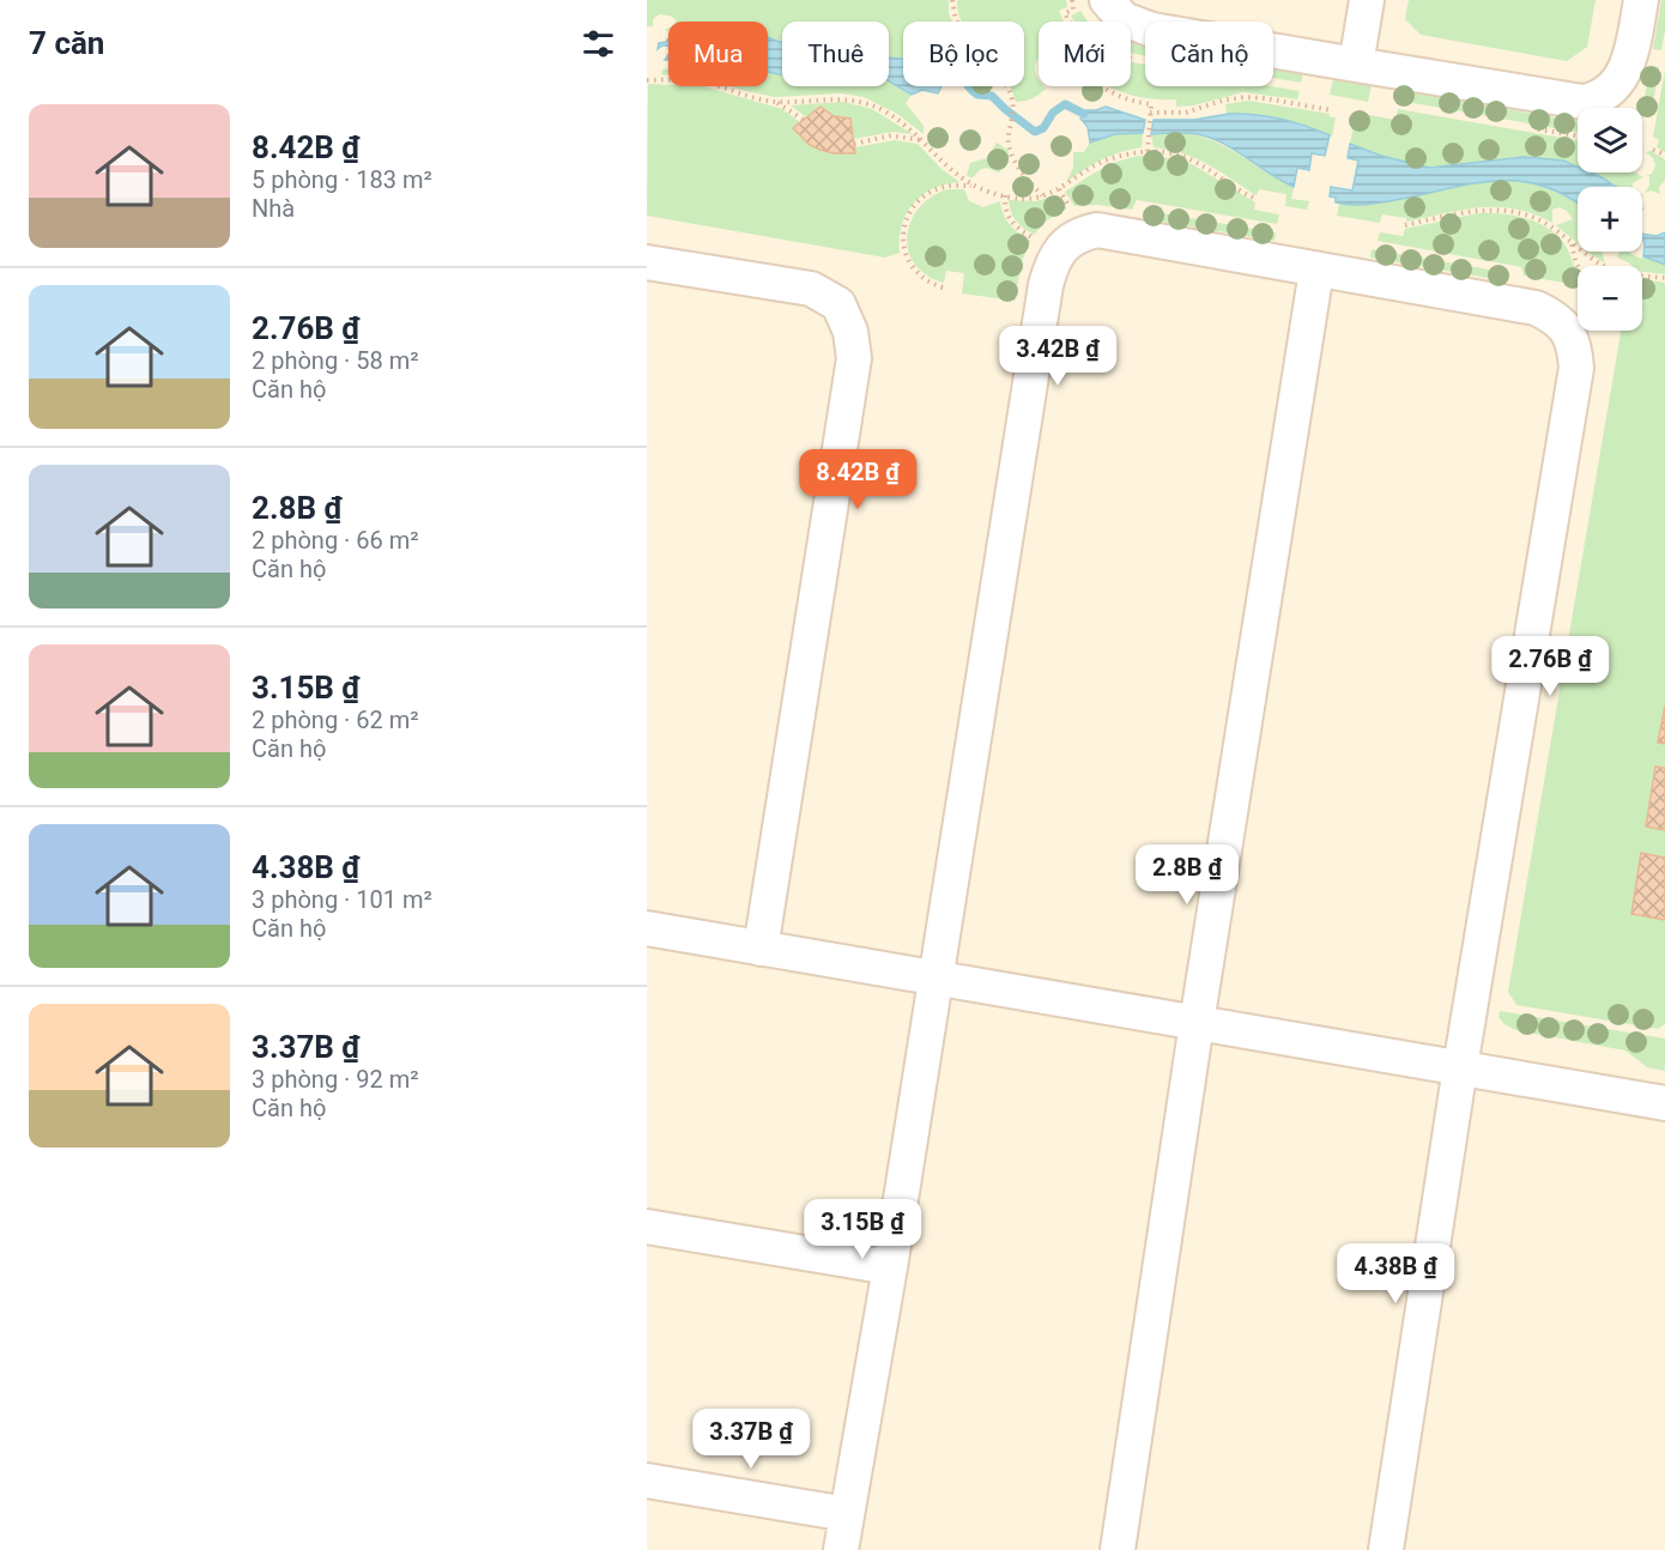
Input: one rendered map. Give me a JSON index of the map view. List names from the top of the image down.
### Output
{
  "page": {
    "heading": "7 căn",
    "chip": [
      "Mua",
      "Thuê",
      "Bộ lọc",
      "Mới",
      "Căn hộ"
    ],
    "list": [
      {
        "name": "8.42B ₫",
        "note": "5 phòng · 183 m² · Nhà"
      },
      {
        "name": "2.76B ₫",
        "note": "2 phòng · 58 m² · Căn hộ"
      },
      {
        "name": "2.8B ₫",
        "note": "2 phòng · 66 m² · Căn hộ"
      },
      {
        "name": "3.15B ₫",
        "note": "2 phòng · 62 m² · Căn hộ"
      },
      {
        "name": "4.38B ₫",
        "note": "3 phòng · 101 m² · Căn hộ"
      },
      {
        "name": "3.37B ₫",
        "note": "3 phòng · 92 m² · Căn hộ"
      }
    ],
    "map_buttons": ["+", "−"],
    "price": [
      "3.42B ₫",
      "8.42B ₫",
      "2.76B ₫",
      "2.8B ₫",
      "3.15B ₫",
      "4.38B ₫",
      "3.37B ₫"
    ]
  }
}
